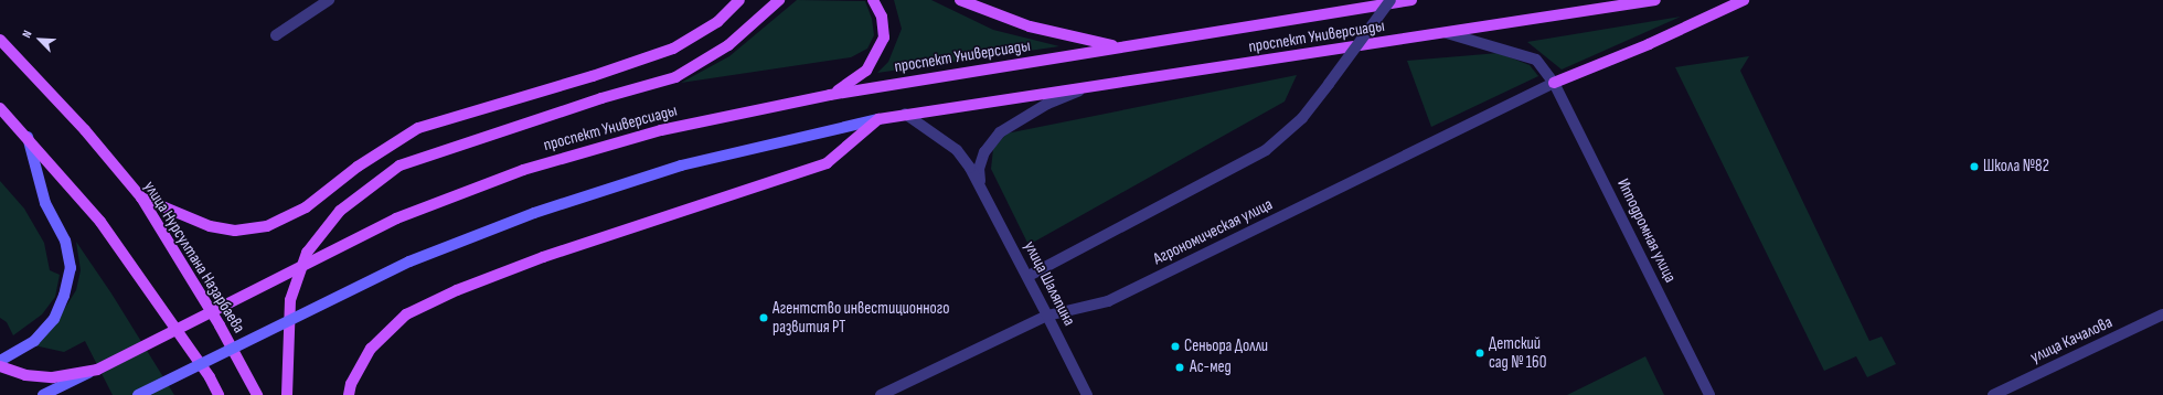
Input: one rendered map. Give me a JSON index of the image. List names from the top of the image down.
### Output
{
  "streets": {
    "main road": ["проспект Универсиады", "улица Нурсултана Назарбаева"],
    "street": [
      "Ипподромная улица",
      "Агрономическая улица",
      "улица Шаляпина",
      "улица Качалова"
    ]
  },
  "crossings": [
    ["проспект Универсиады", "Ипподромная улица"],
    ["проспект Универсиады", "улица Шаляпина"],
    ["Ипподромная улица", "Агрономическая улица"],
    ["Агрономическая улица", "улица Шаляпина"]
  ],
  "places": [
    "Школа №82",
    "Агентство инвестиционного развития РТ",
    "Сеньора Долли",
    "Детский сад № 160",
    "Ас-мед"
  ],
  "north": "top left"
}
